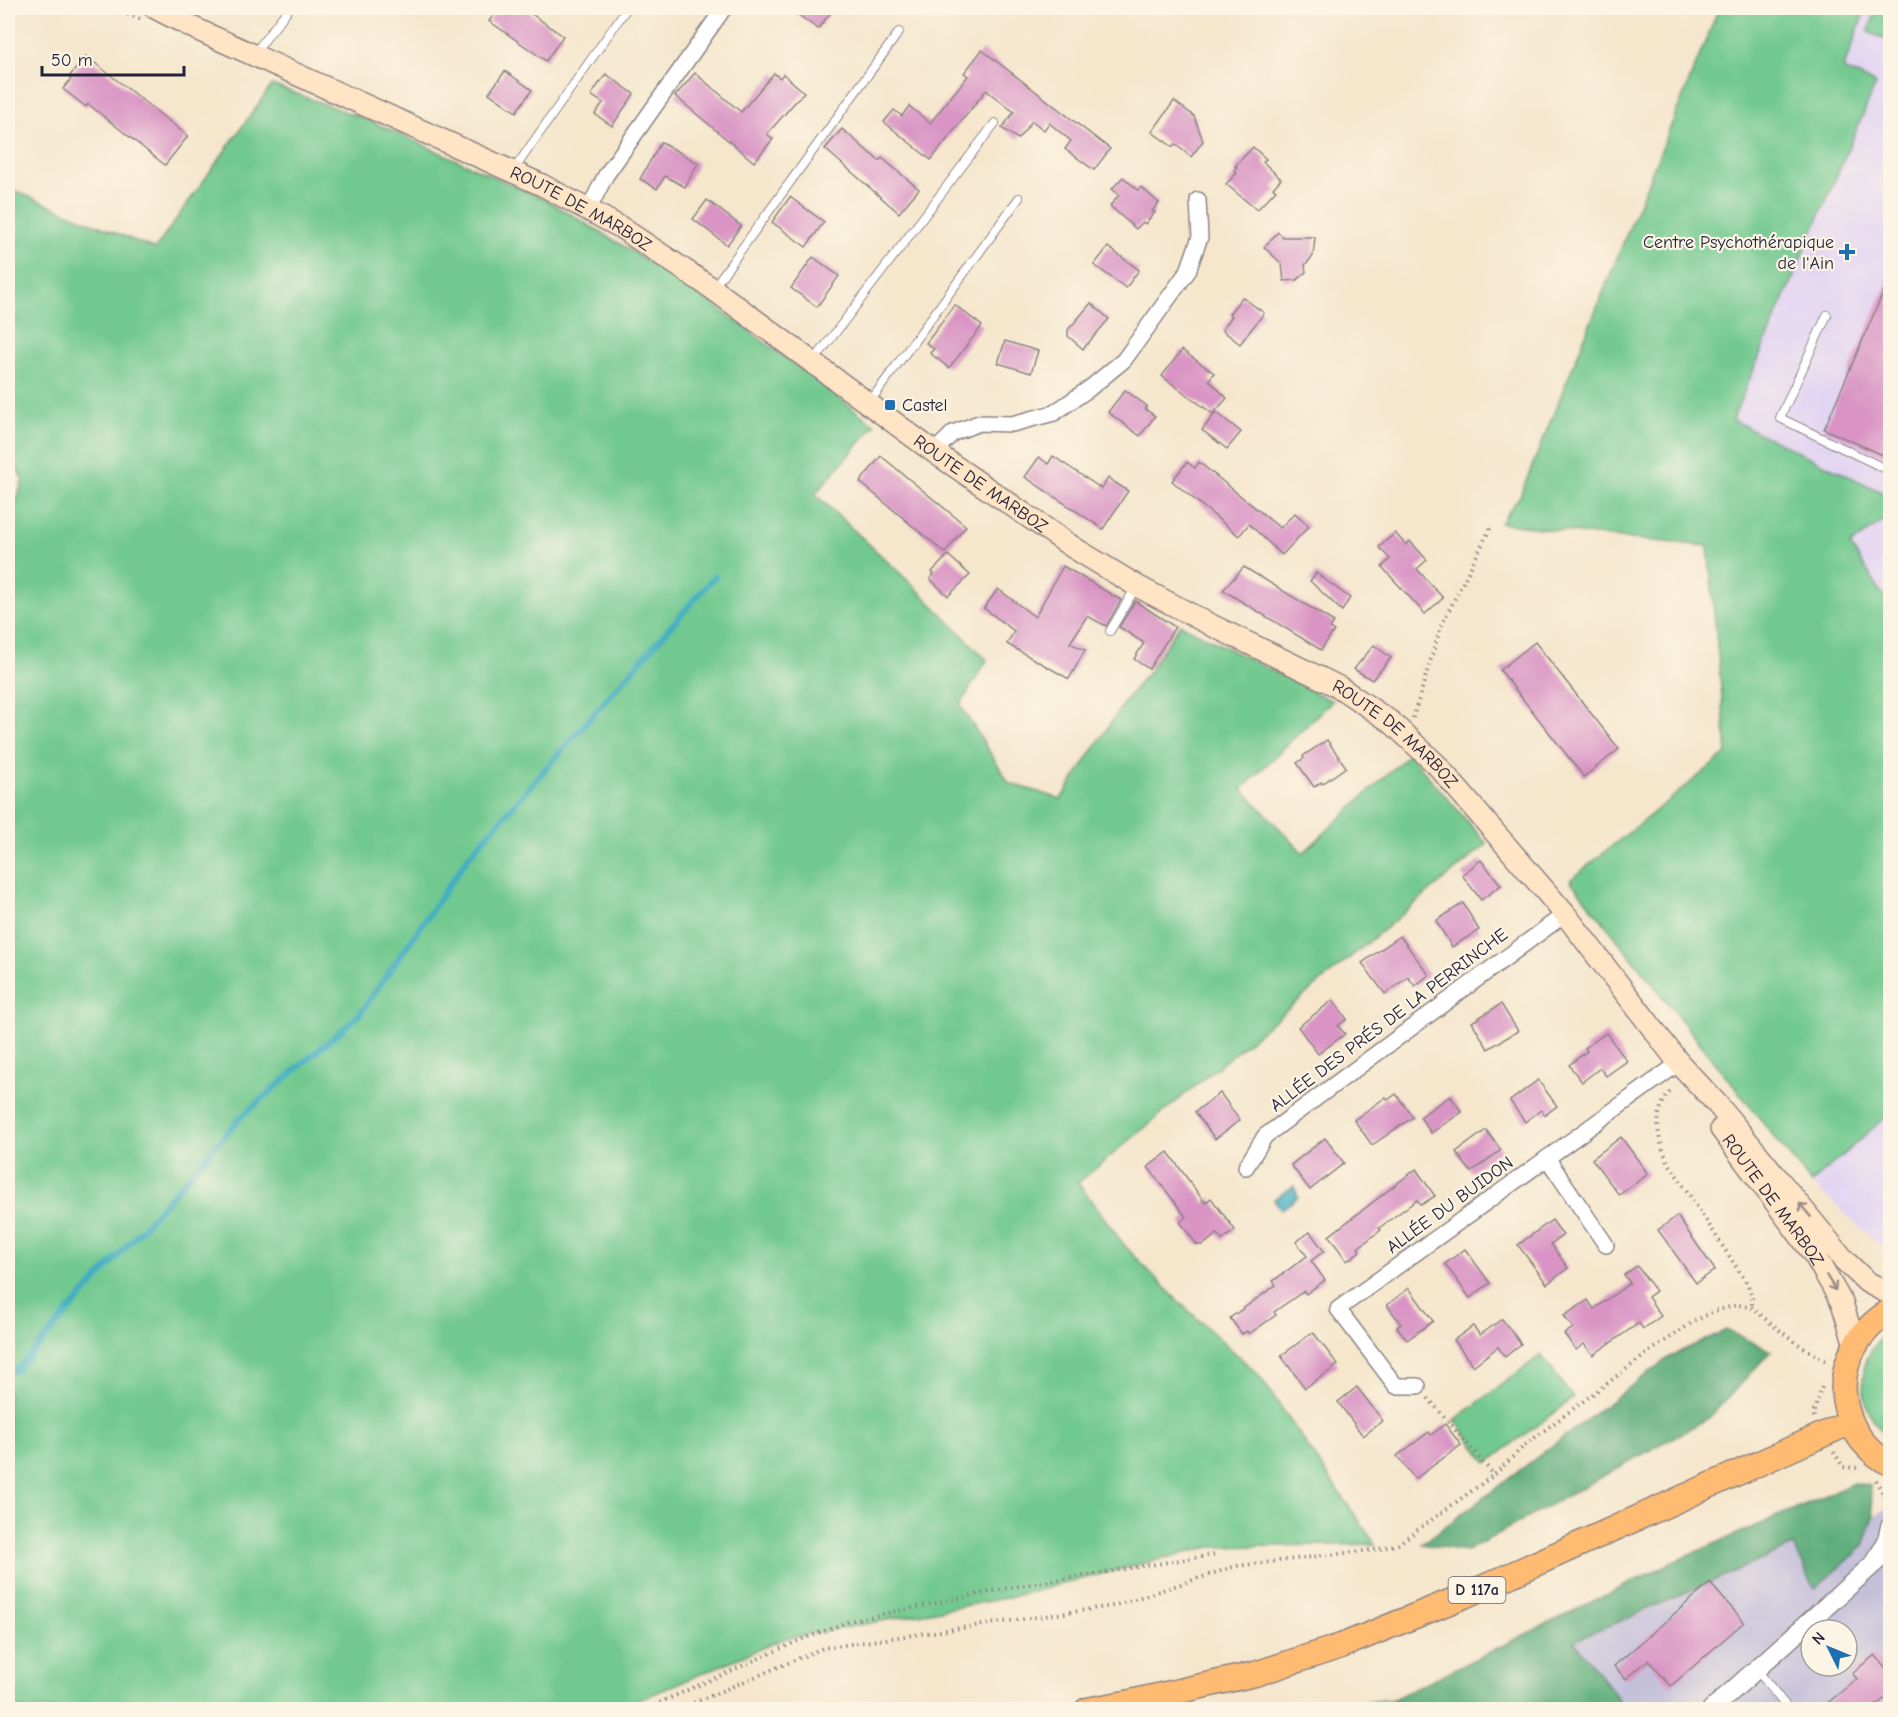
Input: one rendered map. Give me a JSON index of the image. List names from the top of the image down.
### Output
{
  "streets": {
    "main road": ["ROUTE DE MARBOZ", "D 117a"],
    "street": ["ALLÉE DES PRÉS DE LA PERRINCHE", "ALLÉE DU BUIDON"]
  },
  "crossings": [
    ["ROUTE DE MARBOZ", "ALLÉE DES PRÉS DE LA PERRINCHE"],
    ["ROUTE DE MARBOZ", "ALLÉE DU BUIDON"]
  ],
  "places": {
    "health": ["Centre Psychothérapique de l'Ain"],
    "transit": ["Castel"]
  },
  "scale_bar": "50 m",
  "north": "top left"
}
